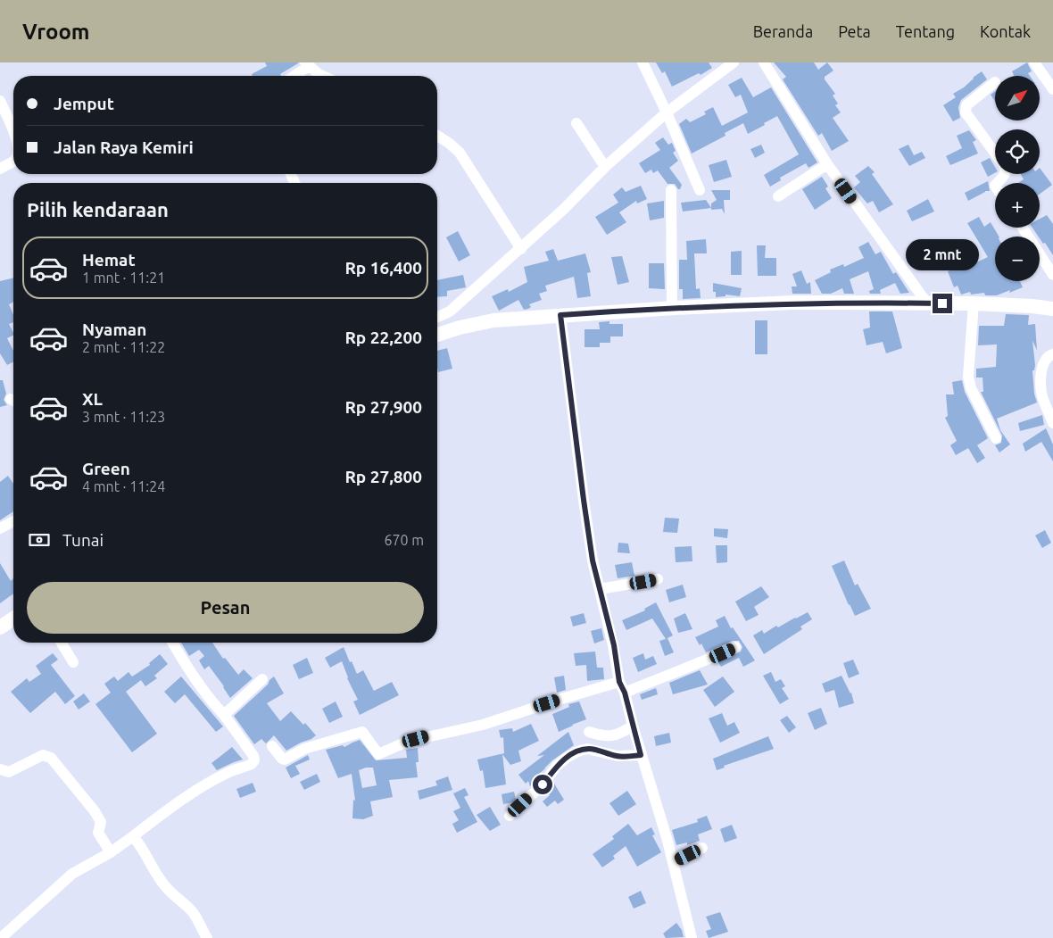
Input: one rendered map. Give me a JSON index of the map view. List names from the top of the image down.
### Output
{
  "north": "top right",
  "page": {
    "header": "Vroom",
    "nav": [
      "Beranda",
      "Peta",
      "Tentang",
      "Kontak"
    ],
    "map_buttons": ["+", "−"],
    "banner": ["Jemput", "Jalan Raya Kemiri"],
    "heading": "Pilih kendaraan",
    "list": [
      {
        "name": "Hemat",
        "note": "1 mnt · 11:21",
        "value": "Rp 16,400"
      },
      {
        "name": "Nyaman",
        "note": "2 mnt · 11:22",
        "value": "Rp 22,200"
      },
      {
        "name": "XL",
        "note": "3 mnt · 11:23",
        "value": "Rp 27,900"
      },
      {
        "name": "Green",
        "note": "4 mnt · 11:24",
        "value": "Rp 27,800"
      }
    ],
    "bubble": "2 mnt",
    "pay": ["Tunai", "670 m"],
    "buttons": "Pesan"
  }
}
